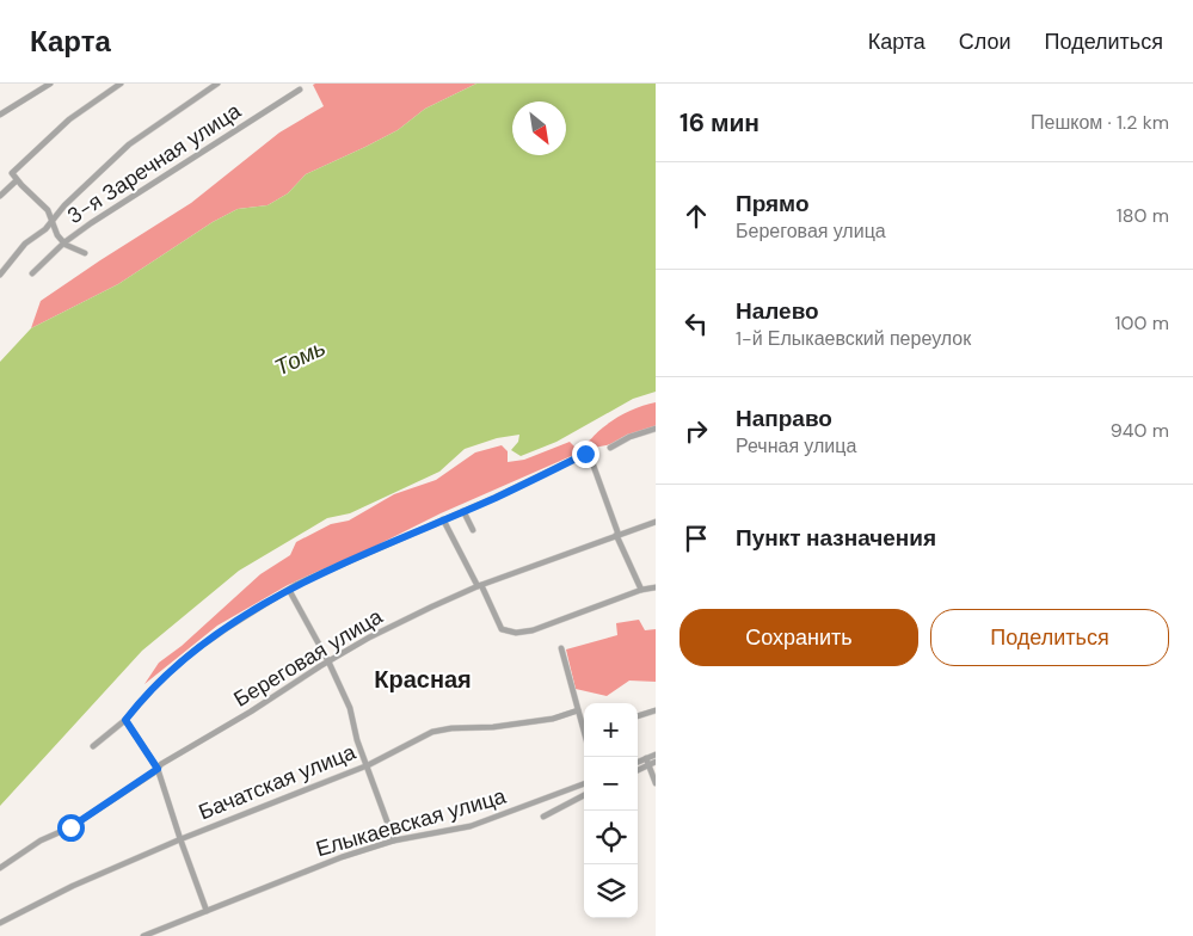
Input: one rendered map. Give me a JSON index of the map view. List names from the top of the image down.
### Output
{
  "streets": {
    "street": [
      "3-я Заречная улица",
      "Береговая улица",
      "Бачатская улица",
      "Елыкаевская улица"
    ]
  },
  "districts": ["Красная"],
  "water": ["Томь"],
  "north": "bottom right",
  "page": {
    "header": "Карта",
    "nav": ["Карта", "Слои", "Поделиться"],
    "heading": ["16 мин", "Пешком · 1.2 km"],
    "list": [
      ["Прямо", "Береговая улица", "180 m"],
      ["Налево", "1-й Елыкаевский переулок", "100 m"],
      ["Направо", "Речная улица", "940 m"],
      "Пункт назначения"
    ],
    "buttons": ["Сохранить", "Поделиться"],
    "map_buttons": ["+", "−"]
  }
}
